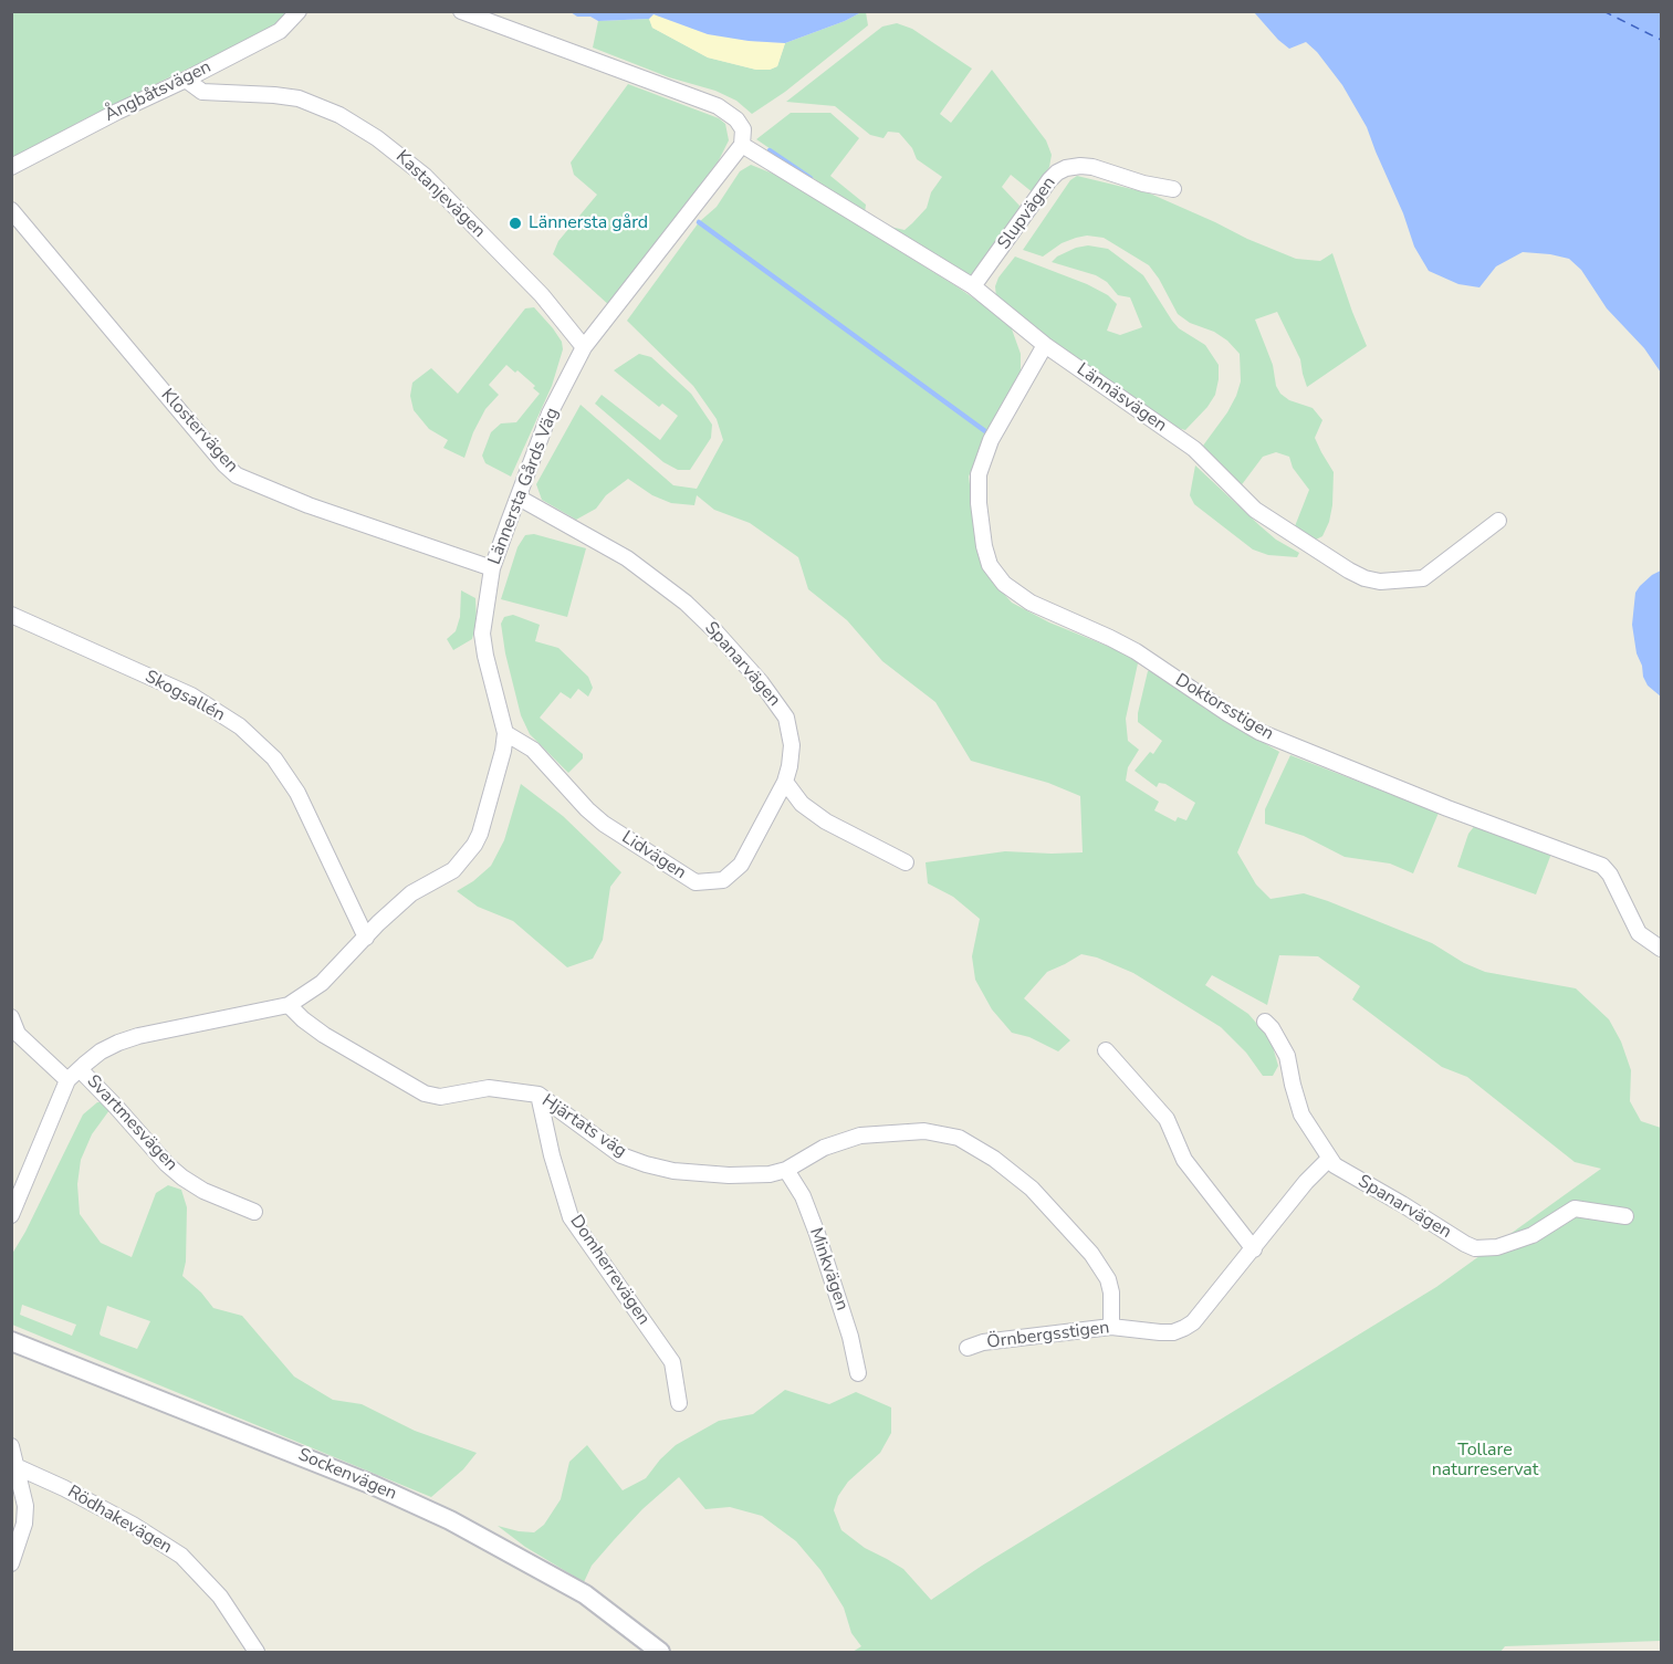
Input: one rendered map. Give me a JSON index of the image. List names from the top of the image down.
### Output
{
  "streets": {
    "street": [
      "Ångbåtsvägen",
      "Kastanjevägen",
      "Slupvägen",
      "Lännäsvägen",
      "Klostervägen",
      "Lännersta Gårds Väg",
      "Spanarvägen",
      "Skogsallén",
      "Doktorsstigen",
      "Lidvägen",
      "Svartmesvägen",
      "Hjärtats väg",
      "Minkvägen",
      "Domherrevägen",
      "Örnbergsstigen",
      "Sockenvägen",
      "Rödhakevägen"
    ]
  },
  "crossings": [
    ["Ångbåtsvägen", "Kastanjevägen"],
    ["Kastanjevägen", "Lännersta Gårds Väg"],
    ["Slupvägen", "Lännäsvägen"],
    ["Lännäsvägen", "Lännersta Gårds Väg"],
    ["Lännäsvägen", "Doktorsstigen"],
    ["Klostervägen", "Lännersta Gårds Väg"],
    ["Lännersta Gårds Väg", "Spanarvägen"],
    ["Lännersta Gårds Väg", "Skogsallén"],
    ["Lännersta Gårds Väg", "Lidvägen"],
    ["Lännersta Gårds Väg", "Svartmesvägen"],
    ["Lännersta Gårds Väg", "Hjärtats väg"],
    ["Spanarvägen", "Lidvägen"],
    ["Spanarvägen", "Örnbergsstigen"],
    ["Hjärtats väg", "Minkvägen"],
    ["Hjärtats väg", "Domherrevägen"],
    ["Hjärtats väg", "Örnbergsstigen"]
  ],
  "parks": ["Tollare naturreservat"],
  "places": ["Lännersta gård"]
}
